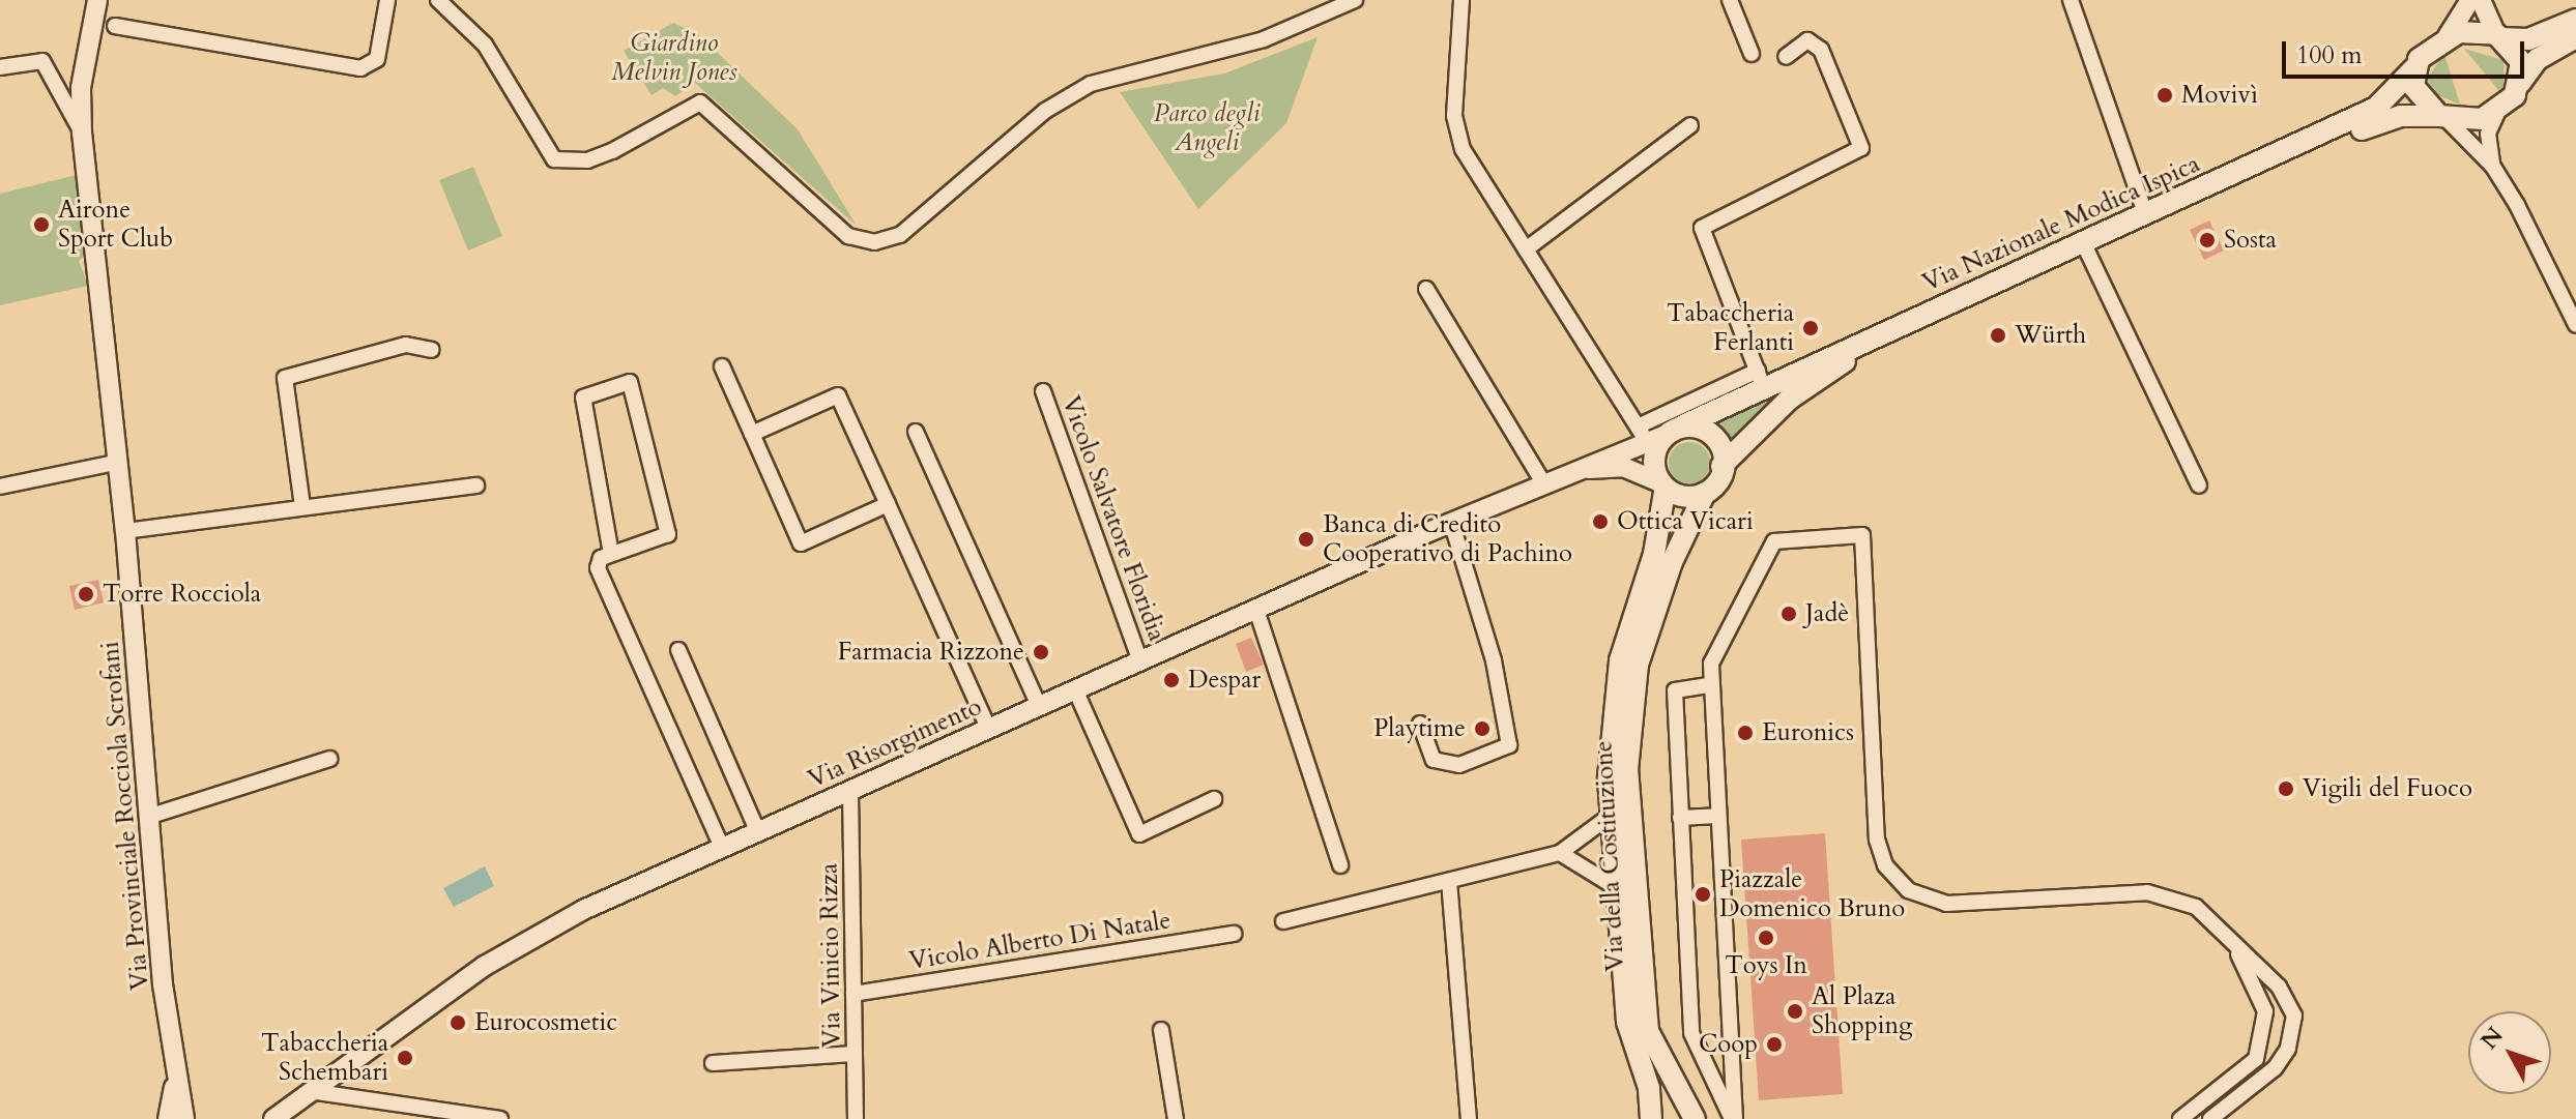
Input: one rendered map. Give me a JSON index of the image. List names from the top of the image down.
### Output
{
  "streets": {
    "main road": ["Via Nazionale Modica Ispica", "Via della Costituzione"],
    "street": [
      "Vicolo Salvatore Floridia",
      "Via Risorgimento",
      "Via Provinciale Rocciola Scrofani",
      "Vicolo Alberto Di Natale",
      "Via Vinicio Rizza"
    ]
  },
  "crossings": [
    ["Vicolo Salvatore Floridia", "Via Risorgimento"],
    ["Via Risorgimento", "Via Vinicio Rizza"],
    ["Vicolo Alberto Di Natale", "Via Vinicio Rizza"]
  ],
  "parks": ["Giardino Melvin Jones", "Parco degli Angeli"],
  "places": [
    "Movivì",
    "Airone Sport Club",
    "Sosta",
    "Tabaccheria Ferlanti",
    "Würth",
    "Ottica Vicari",
    "Banca di Credito Cooperativo di Pachino",
    "Torre Rocciola",
    "Jadè",
    "Farmacia Rizzone",
    "Despar",
    "Playtime",
    "Euronics",
    "Vigili del Fuoco",
    "Piazzale Domenico Bruno",
    "Toys In",
    "Al Plaza Shopping",
    "Eurocosmetic",
    "Coop",
    "Tabaccheria Schembari"
  ],
  "scale_bar": "100 m",
  "north": "top left"
}
